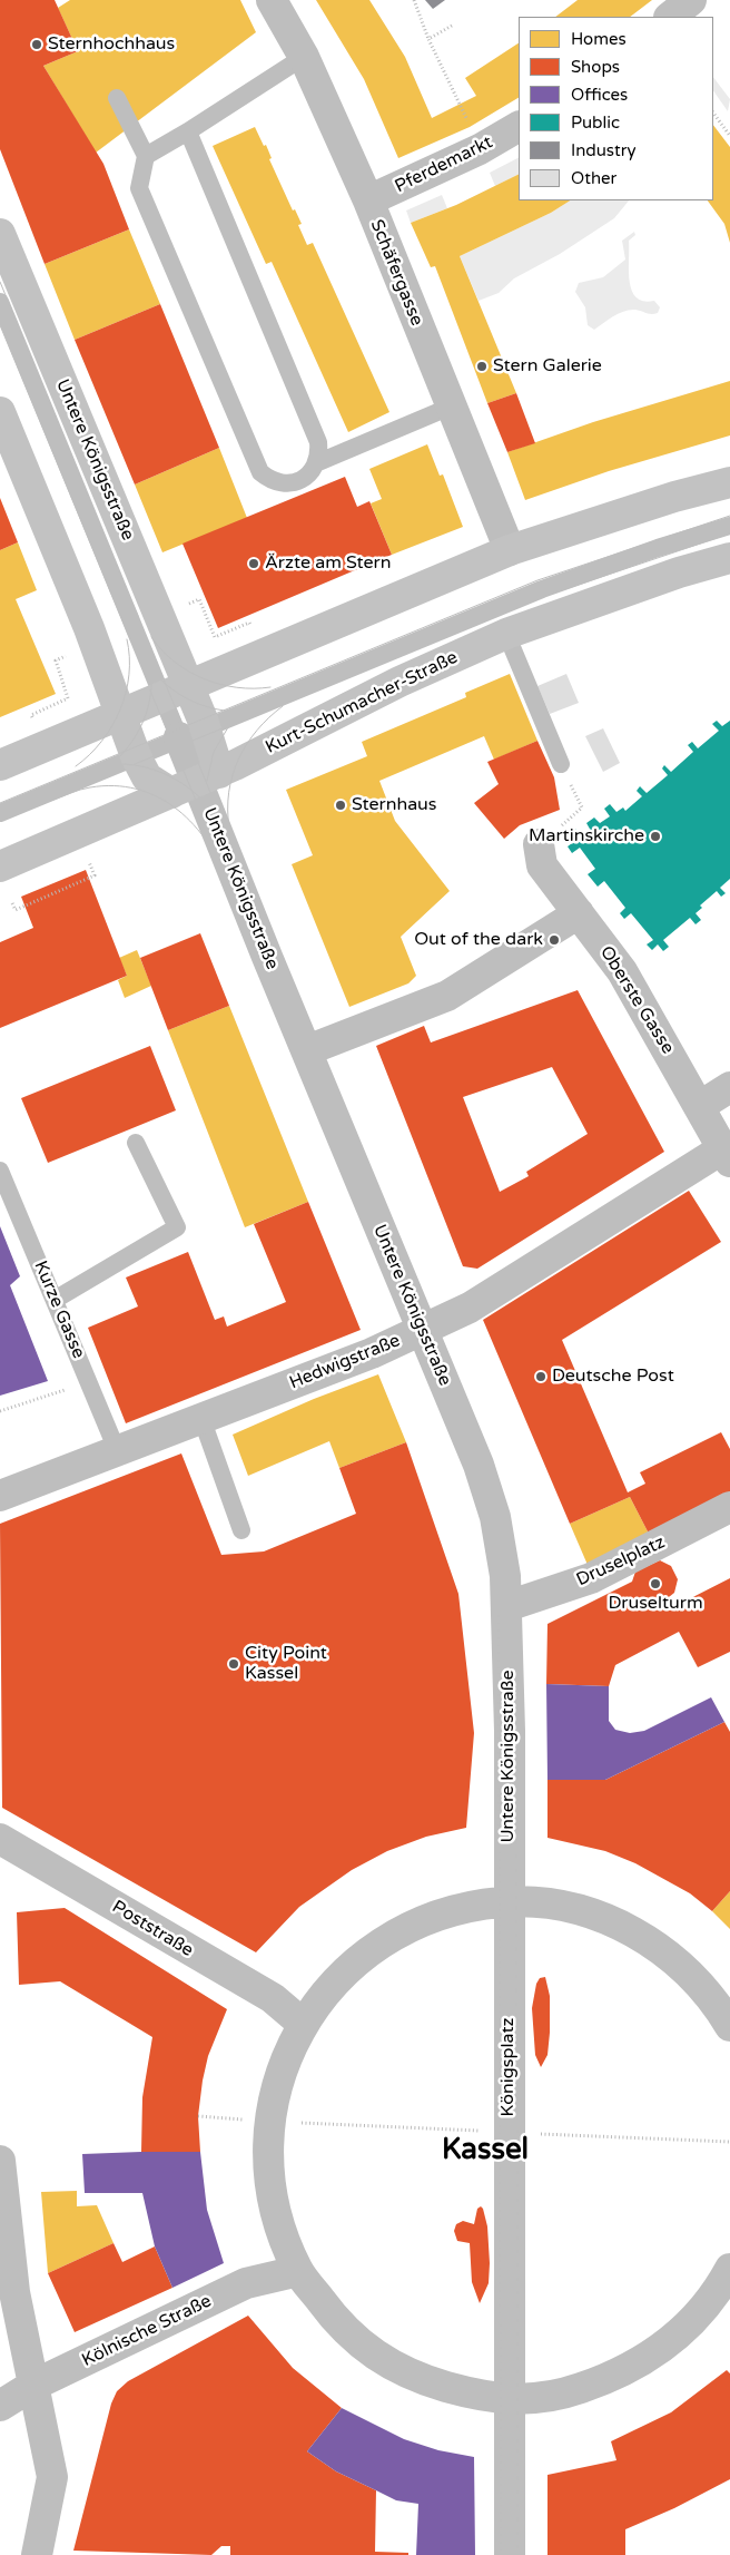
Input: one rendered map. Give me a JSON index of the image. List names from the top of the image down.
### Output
{
  "streets": {
    "main road": ["Untere Königsstraße", "Kurt-Schumacher-Straße"],
    "street": [
      "Pferdemarkt",
      "Schäfergasse",
      "Oberste Gasse",
      "Hedwigstraße",
      "Druselplatz",
      "Poststraße",
      "Königsplatz",
      "Kölnische Straße"
    ],
    "lane": ["Kurze Gasse"]
  },
  "crossings": [
    ["Pferdemarkt", "Schäfergasse"],
    ["Untere Königsstraße", "Kurt-Schumacher-Straße"],
    ["Untere Königsstraße", "Hedwigstraße"],
    ["Untere Königsstraße", "Druselplatz"],
    ["Untere Königsstraße", "Königsplatz"],
    ["Oberste Gasse", "Hedwigstraße"],
    ["Kurze Gasse", "Hedwigstraße"]
  ],
  "districts": ["Kassel"],
  "places": [
    "Sternhochhaus",
    "Stern Galerie",
    "Ärzte am Stern",
    "Sternhaus",
    "Martinskirche",
    "Out of the dark",
    "Deutsche Post",
    "Druselturm",
    "City Point Kassel"
  ],
  "legend": [
    "Homes",
    "Shops",
    "Offices",
    "Public",
    "Industry",
    "Other"
  ]
}
